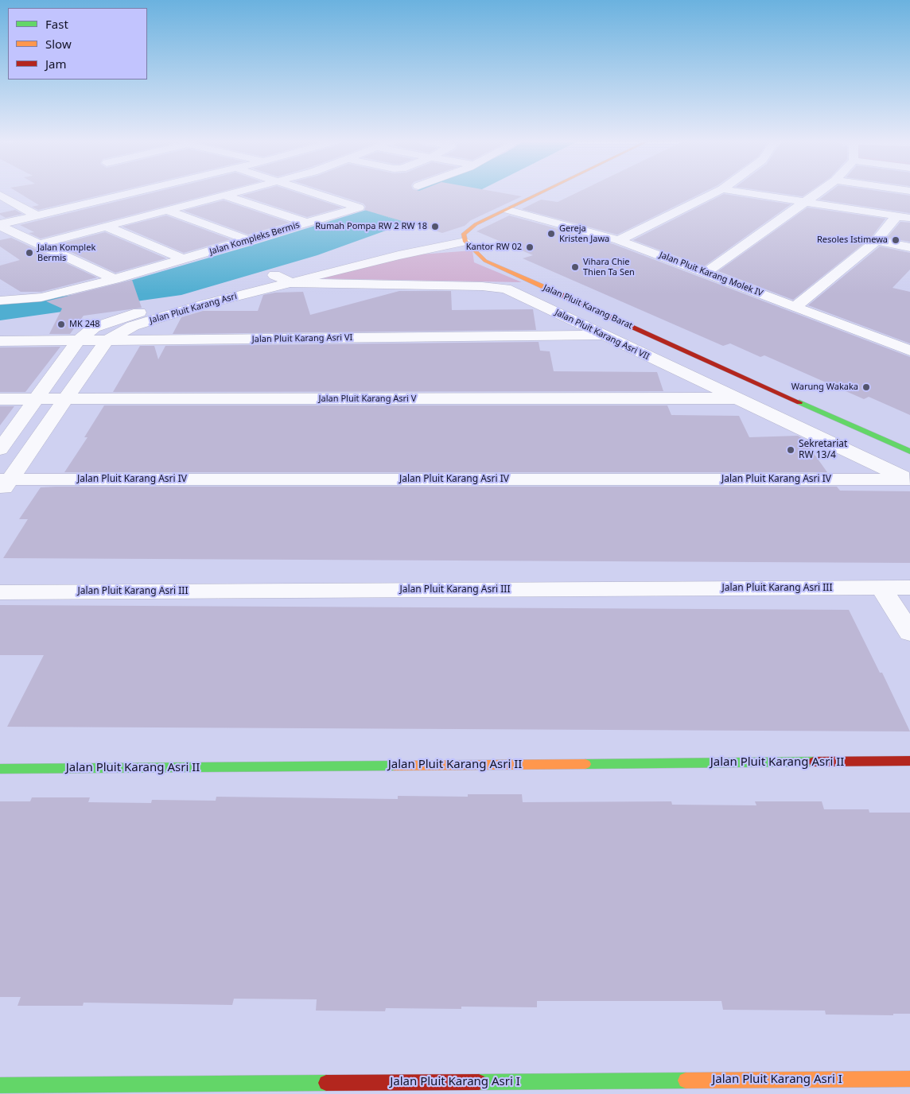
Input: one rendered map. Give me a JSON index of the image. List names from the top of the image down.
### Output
{
  "streets": {
    "street": [
      "Jalan Kompleks Bermis",
      "Jalan Pluit Karang Molek IV",
      "Jalan Pluit Karang Barat",
      "Jalan Pluit Karang Asri",
      "Jalan Pluit Karang Asri VII",
      "Jalan Pluit Karang Asri VI",
      "Jalan Pluit Karang Asri V",
      "Jalan Pluit Karang Asri IV",
      "Jalan Pluit Karang Asri III",
      "Jalan Pluit Karang Asri II",
      "Jalan Pluit Karang Asri I"
    ]
  },
  "crossings": [
    ["Jalan Pluit Karang Barat", "Jalan Pluit Karang Asri"],
    ["Jalan Pluit Karang Asri", "Jalan Pluit Karang Asri VII"],
    ["Jalan Pluit Karang Asri", "Jalan Pluit Karang Asri VI"],
    ["Jalan Pluit Karang Asri", "Jalan Pluit Karang Asri V"],
    ["Jalan Pluit Karang Asri", "Jalan Pluit Karang Asri IV"],
    ["Jalan Pluit Karang Asri VII", "Jalan Pluit Karang Asri VI"],
    ["Jalan Pluit Karang Asri VII", "Jalan Pluit Karang Asri V"],
    ["Jalan Pluit Karang Asri VII", "Jalan Pluit Karang Asri IV"]
  ],
  "places": [
    "Rumah Pompa RW 2 RW 18",
    "Gereja Kristen Jawa",
    "Resoles Istimewa",
    "Kantor RW 02",
    "Jalan Komplek Bermis",
    "Vihara Chie Thien Ta Sen",
    "MK 248",
    "Warung Wakaka",
    "Sekretariat RW 13/4"
  ],
  "legend": ["Fast", "Slow", "Jam"]
}
